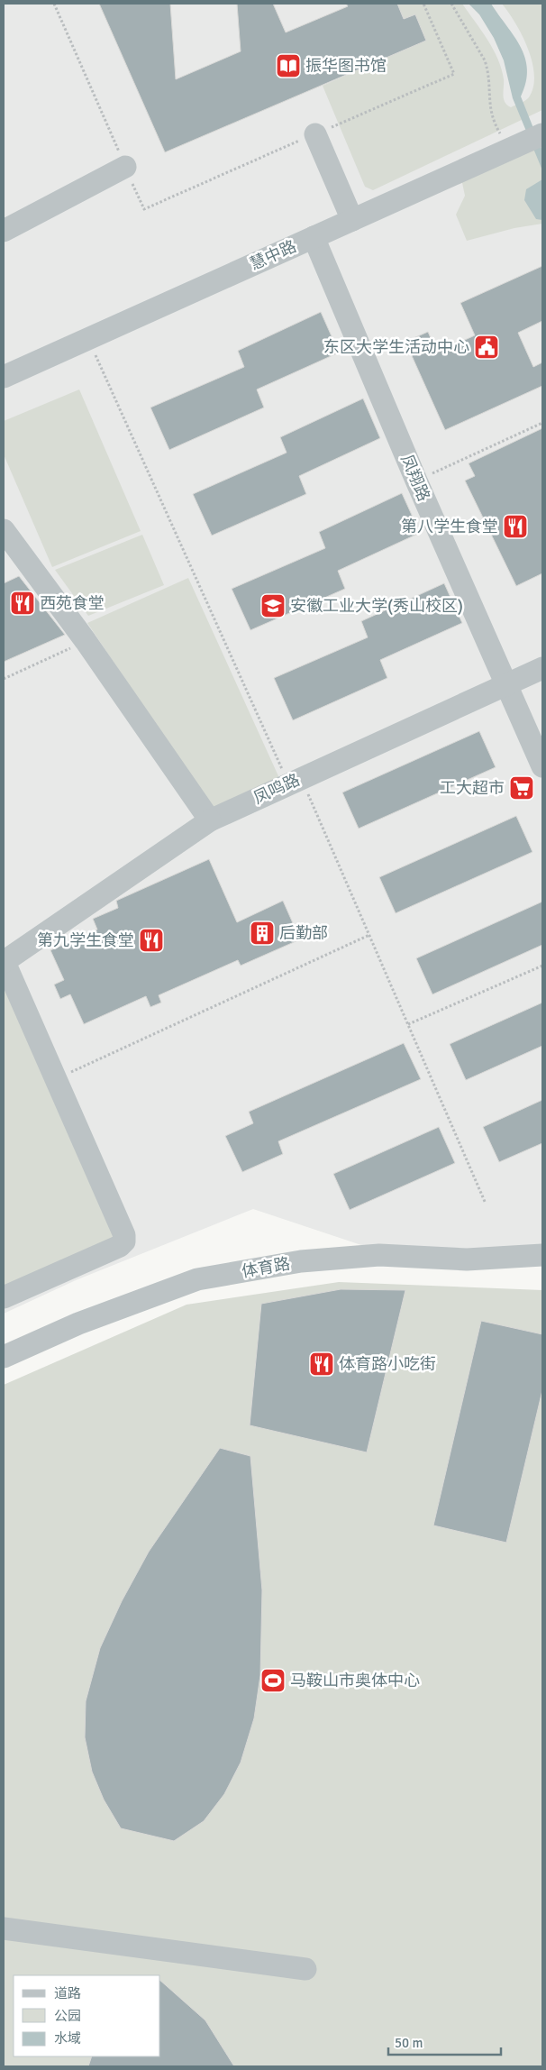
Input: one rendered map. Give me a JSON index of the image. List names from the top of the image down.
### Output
{
  "streets": {
    "street": [
      "慧中路",
      "凤翔路",
      "凤鸣路",
      "体育路"
    ]
  },
  "crossings": [
    ["慧中路", "凤翔路"],
    ["凤翔路", "凤鸣路"]
  ],
  "places": {
    "library": ["振华图书馆"],
    "public building": ["东区大学生活动中心"],
    "restaurant": [
      "第八学生食堂",
      "西苑食堂",
      "第九学生食堂",
      "体育路小吃街"
    ],
    "school or university": ["安徽工业大学(秀山校区)"],
    "supermarket": ["工大超市"],
    "building": ["后勤部"],
    "sports": ["马鞍山市奥体中心"]
  },
  "legend": ["道路", "公园", "水域"],
  "scale_bar": "50 m"
}
